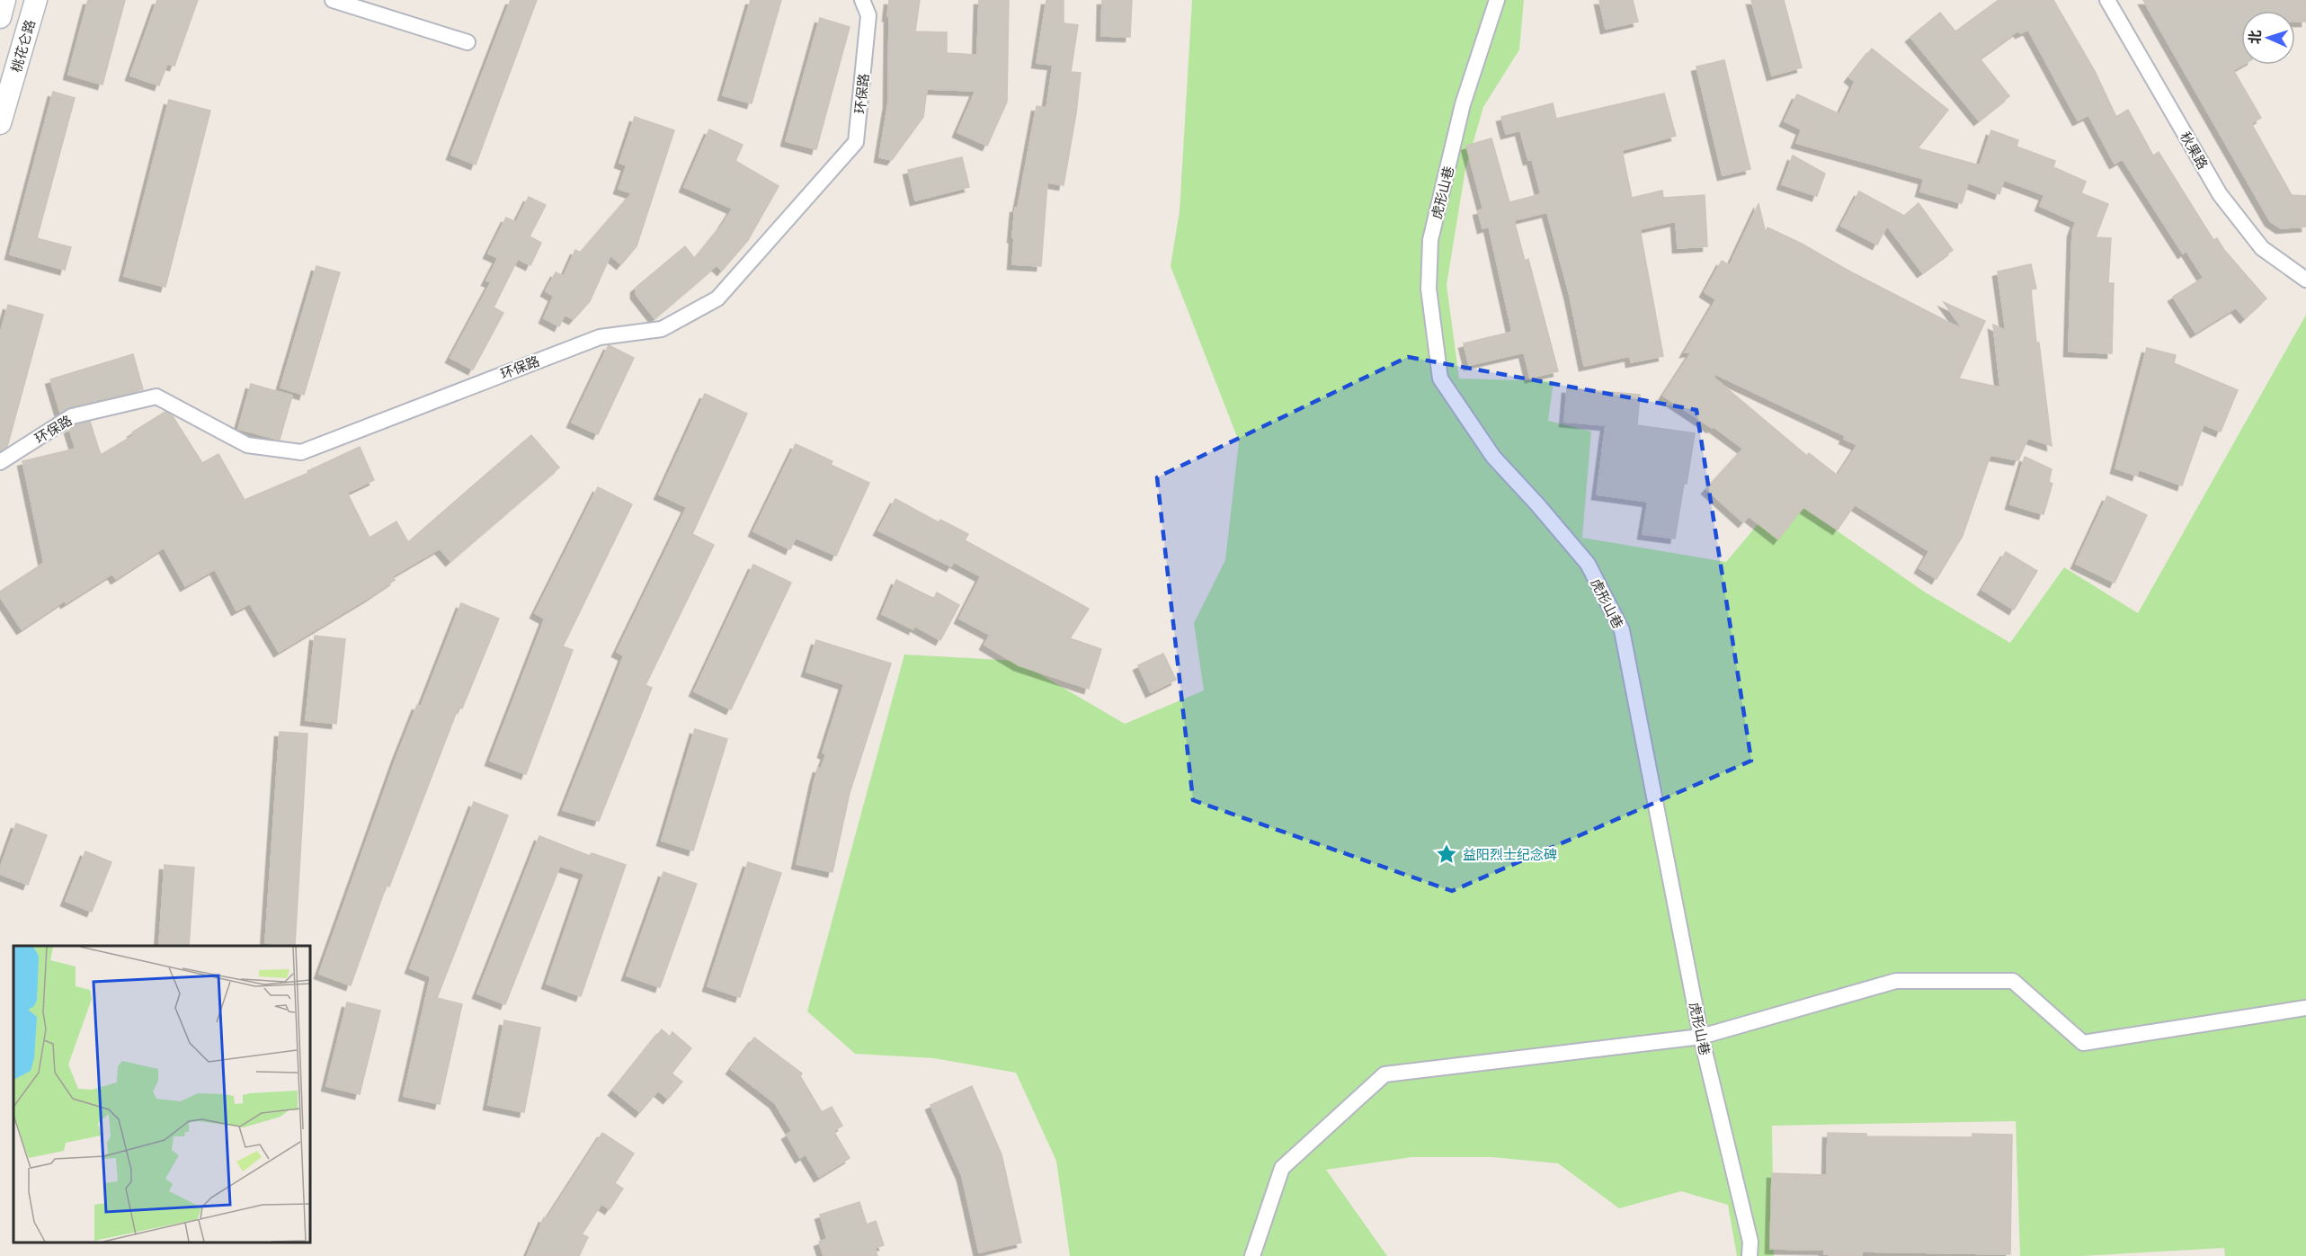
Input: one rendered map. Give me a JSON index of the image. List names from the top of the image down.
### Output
{
  "streets": {
    "main road": ["桃花仑路"],
    "street": ["环保路", "秋果路", "虎形山巷"]
  },
  "places": {
    "place": ["益阳烈士纪念碑"]
  },
  "north": "left"
}
